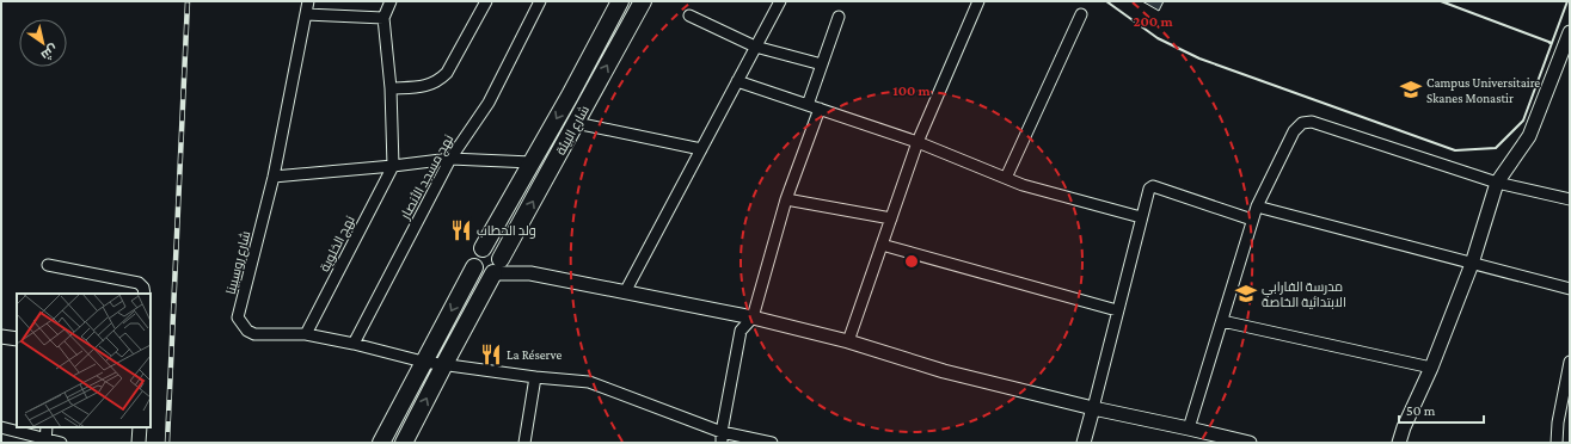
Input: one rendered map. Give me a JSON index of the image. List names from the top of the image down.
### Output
{
  "streets": {
    "main road": ["شارع البيئة"],
    "street": ["نهج مسجد الأنصار", "نهج الخلوية", "شارع روسبينا"]
  },
  "crossings": [
    ["شارع البيئة", "شارع روسبينا"],
    ["نهج مسجد الأنصار", "شارع روسبينا"],
    ["نهج الخلوية", "شارع روسبينا"]
  ],
  "places": {
    "school or university": ["Campus Universitaire Skanes Monastir", "مدرسة الفارابي الابتدائية الخاصة"],
    "restaurant": ["ولد الحطاب", "La Réserve"]
  },
  "scale_bar": "50 m",
  "north": "bottom right",
  "rings": ["200 m", "100 m"]
}
